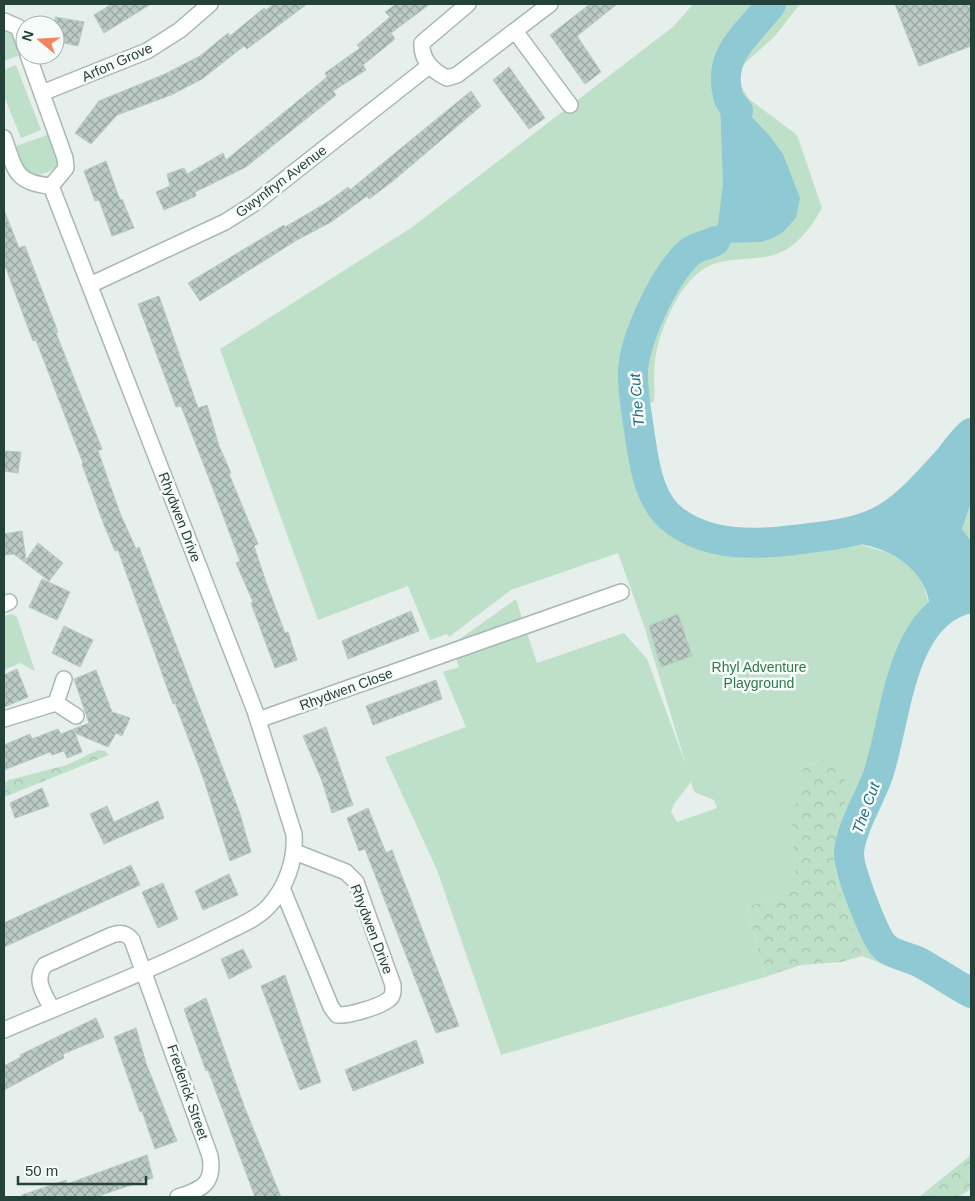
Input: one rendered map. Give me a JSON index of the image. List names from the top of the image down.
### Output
{
  "streets": {
    "street": [
      "Arfon Grove",
      "Gwynfryn Avenue",
      "Rhydwen Drive",
      "Rhydwen Close",
      "Frederick Street"
    ]
  },
  "crossings": [
    ["Gwynfryn Avenue", "Rhydwen Drive"],
    ["Rhydwen Drive", "Rhydwen Close"],
    ["Rhydwen Drive", "Frederick Street"]
  ],
  "water": ["The Cut"],
  "parks": ["Rhyl Adventure Playground"],
  "scale_bar": "50 m",
  "north": "left"
}
